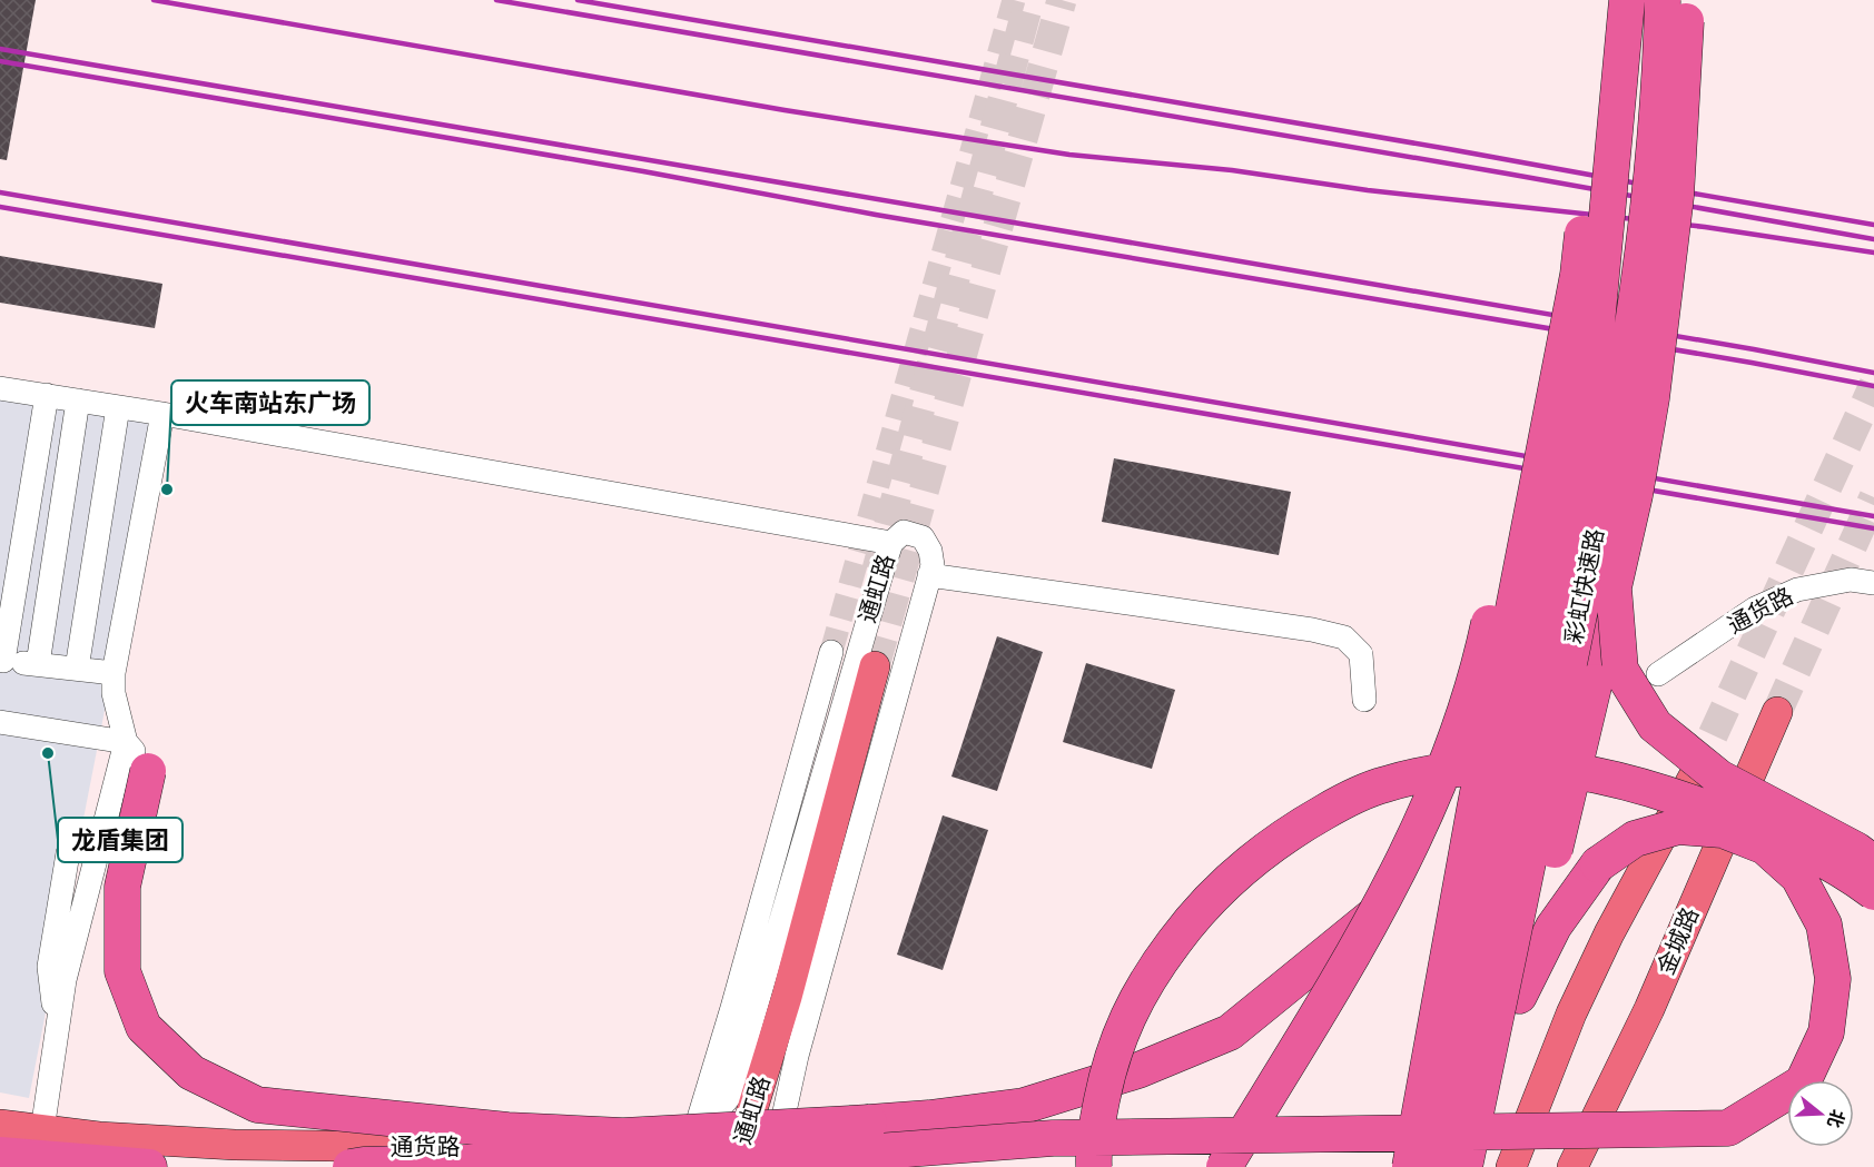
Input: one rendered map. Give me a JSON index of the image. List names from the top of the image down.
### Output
{
  "streets": {
    "highway": ["彩虹快速路"],
    "main road": ["通虹路", "通货路", "金城路"]
  },
  "crossings": [
    ["通虹路", "通货路"]
  ],
  "places": ["火车南站东广场", "龙盾集团"],
  "north": "right"
}
